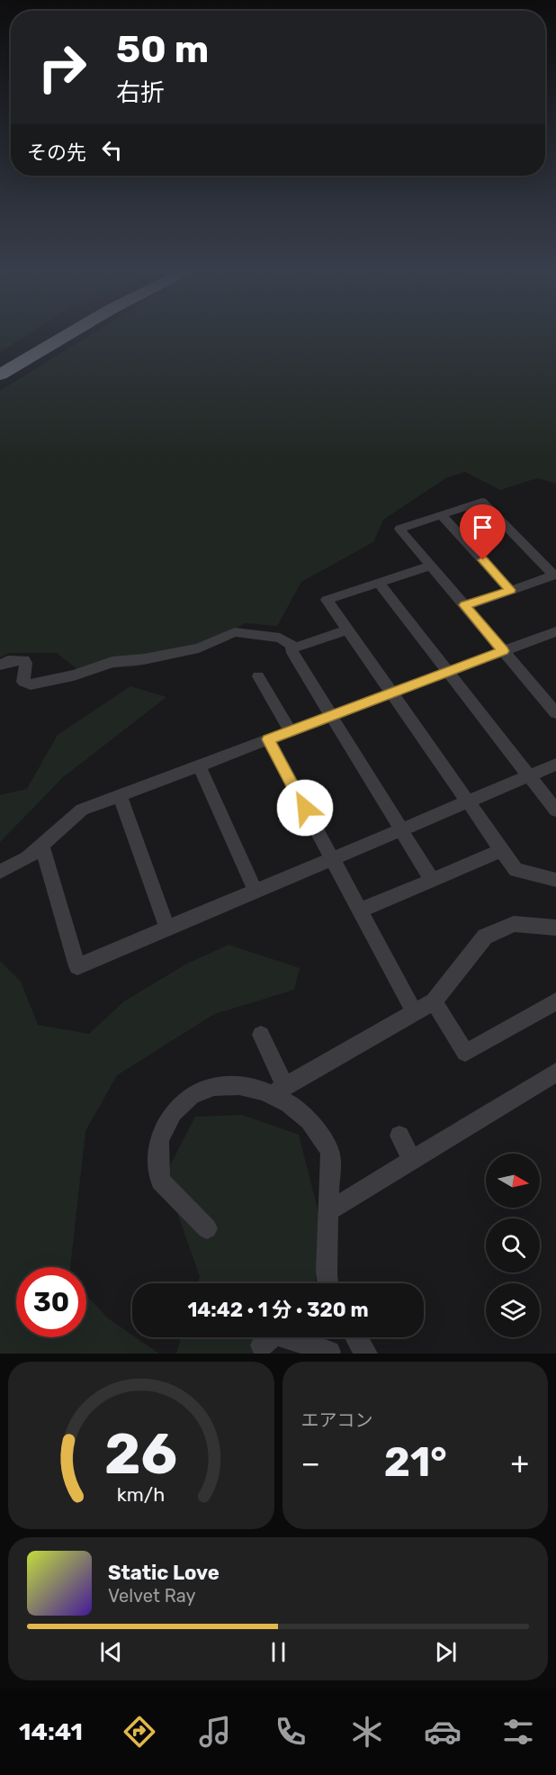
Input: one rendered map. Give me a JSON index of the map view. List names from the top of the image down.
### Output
{
  "north": "right",
  "page": {
    "turn": ["50 m", "右折"],
    "then": "その先",
    "limit": "30",
    "trip": "14:42 · 1 分 · 320 m",
    "tile": "エアコン",
    "heat": ["−", "21°", "+"],
    "song": ["Static Love", "Velvet Ray"],
    "tabs": "14:41",
    "gauge": ["26", "km/h"]
  }
}
